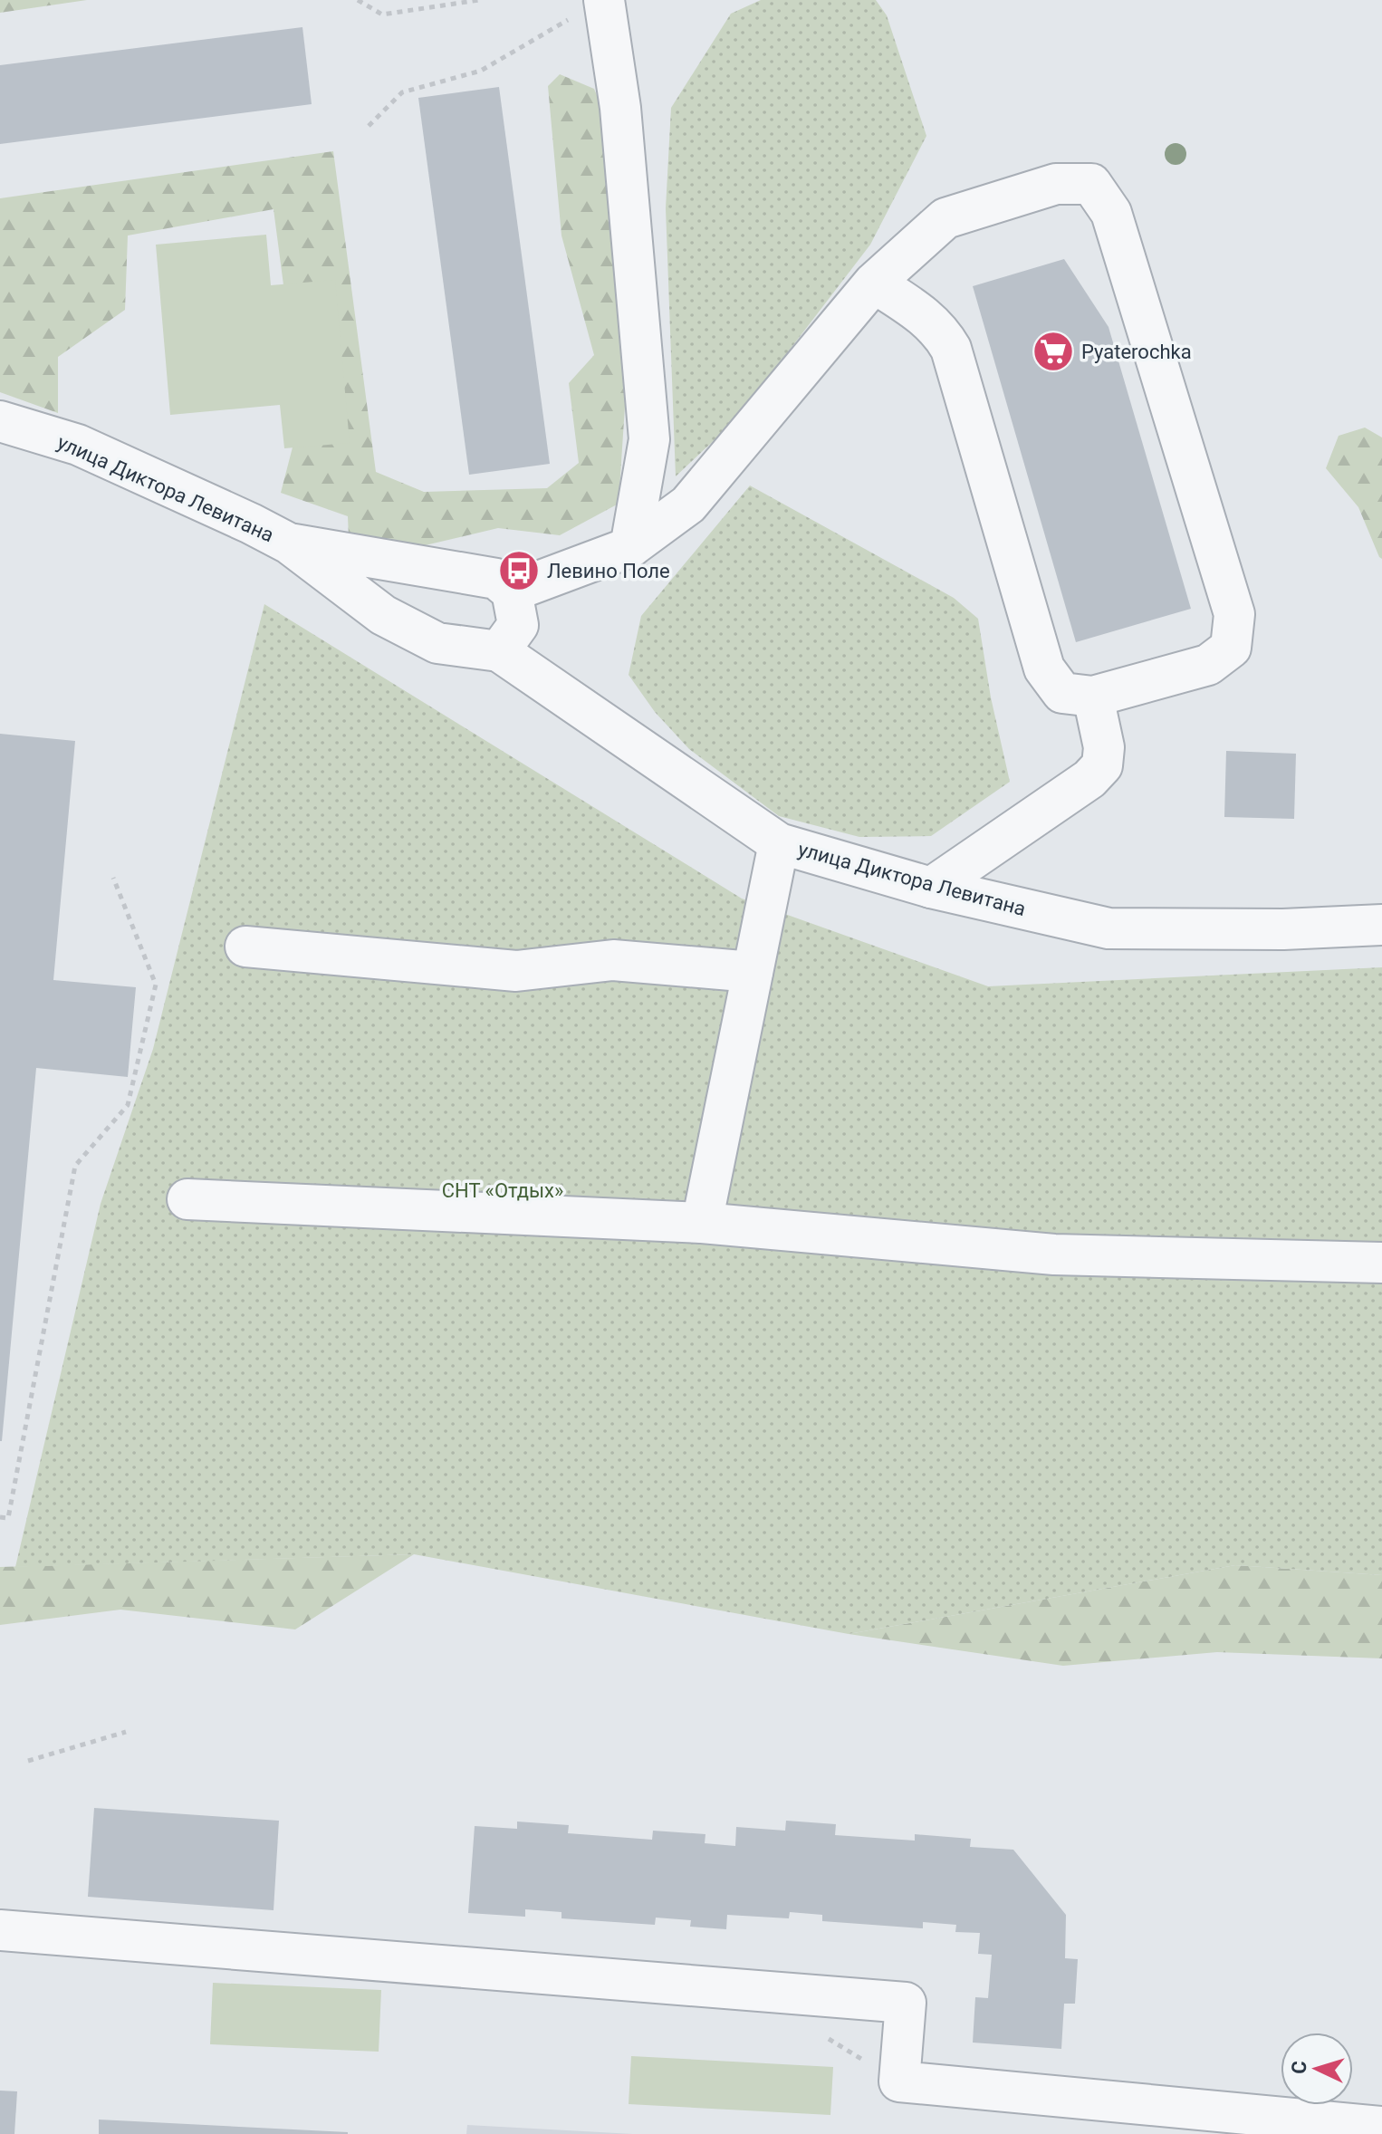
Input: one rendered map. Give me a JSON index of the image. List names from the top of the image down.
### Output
{
  "streets": {
    "street": ["улица Диктора Левитана"]
  },
  "parks": ["СНТ «Отдых»"],
  "places": {
    "supermarket": ["Pyaterochka"],
    "bus stop": ["Левино Поле"]
  },
  "north": "left"
}
